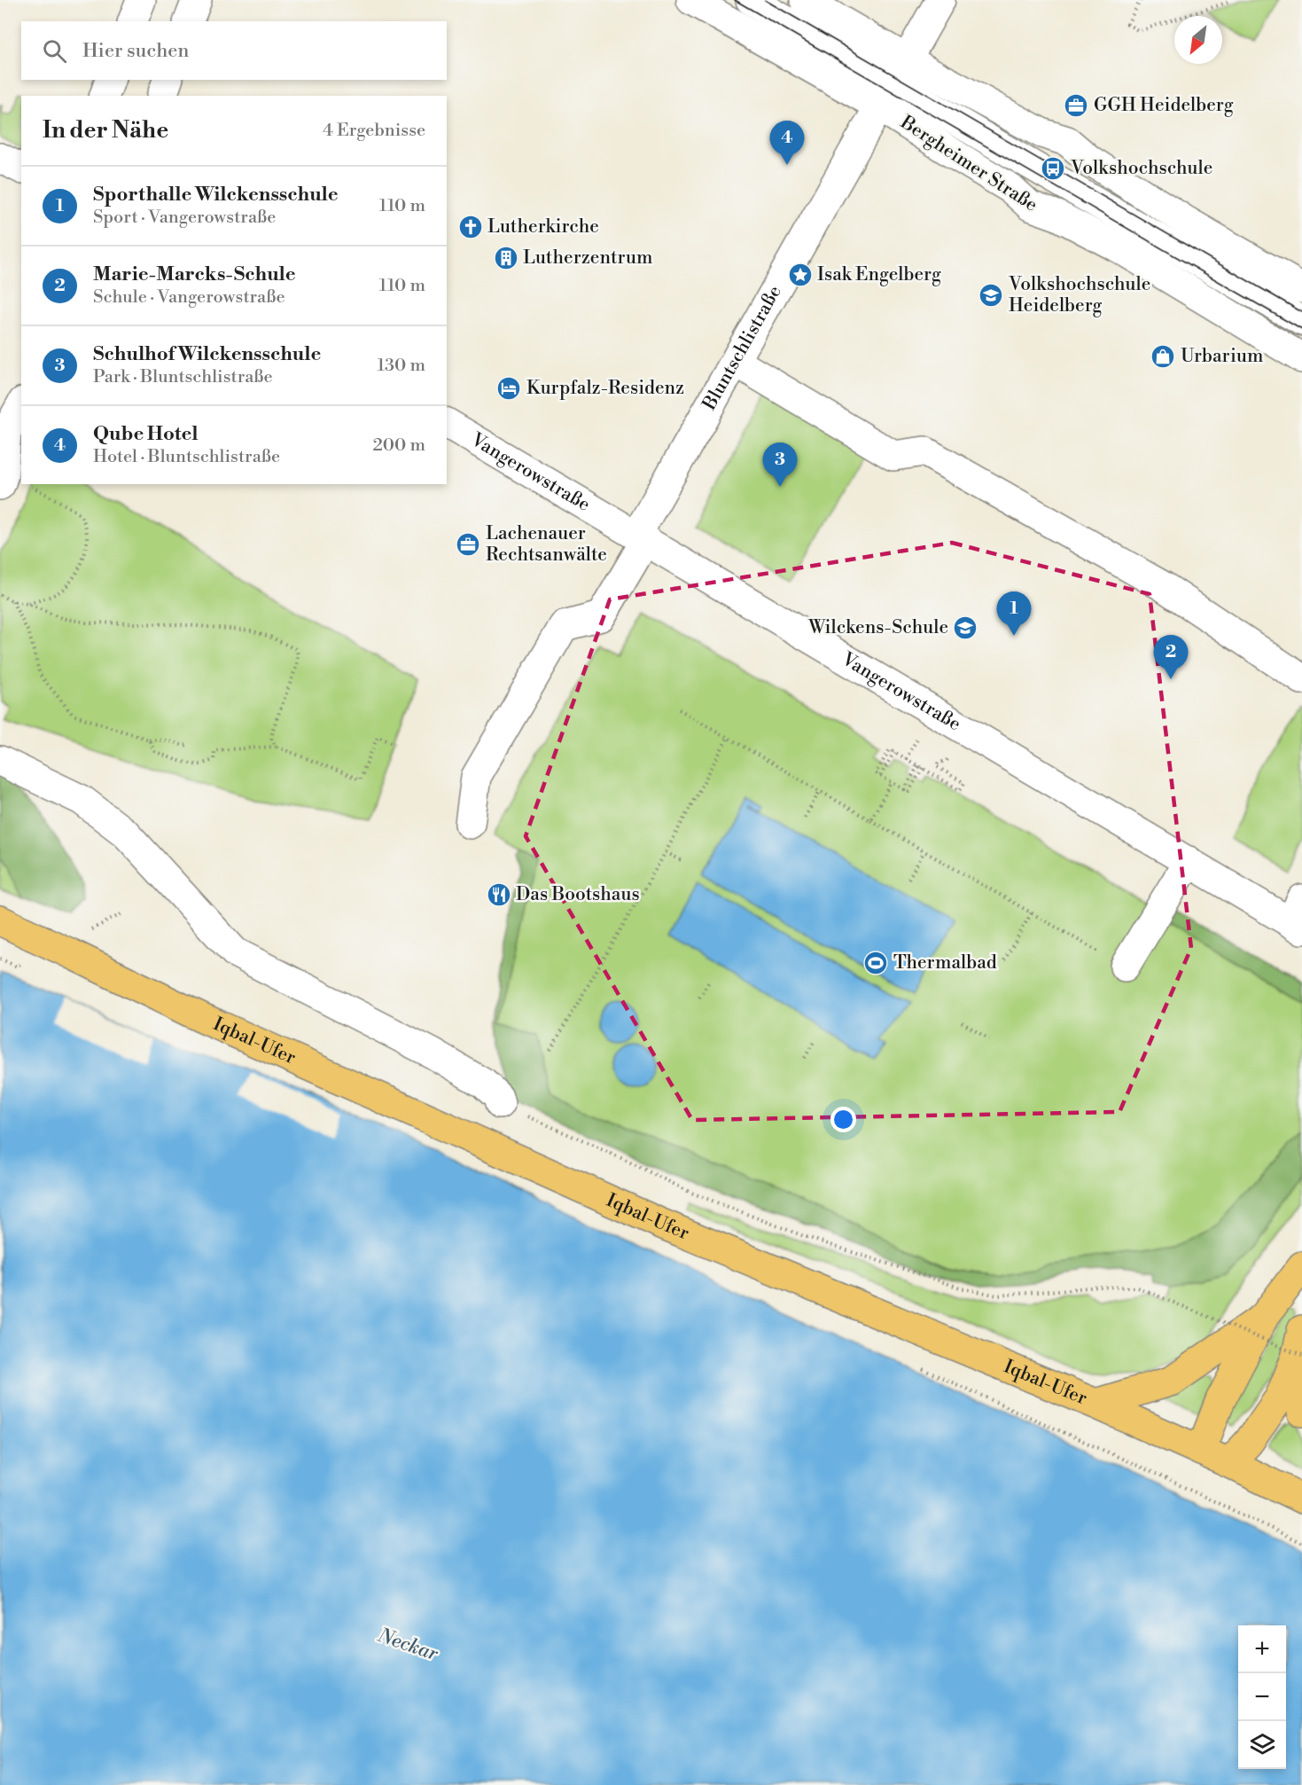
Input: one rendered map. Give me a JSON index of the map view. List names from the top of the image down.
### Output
{
  "streets": {
    "main road": ["Iqbal-Ufer"],
    "street": ["Bergheimer Straße", "Bluntschlistraße", "Vangerowstraße"]
  },
  "crossings": [
    ["Bergheimer Straße", "Bluntschlistraße"],
    ["Bluntschlistraße", "Vangerowstraße"]
  ],
  "water": ["Neckar"],
  "places": {
    "office": ["GGH Heidelberg", "Lachenauer Rechtsanwälte"],
    "bus stop": ["Volkshochschule"],
    "church": ["Lutherkirche"],
    "building": ["Lutherzentrum"],
    "place": ["Isak Engelberg"],
    "school or university": ["Volkshochschule Heidelberg", "Wilckens-Schule"],
    "shop": ["Urbarium"],
    "hotel": ["Kurpfalz-Residenz"],
    "restaurant": ["Das Bootshaus"],
    "sports": ["Thermalbad"]
  },
  "north": "bottom left",
  "page": {
    "search": "Hier suchen",
    "heading": ["In der Nähe", "4 Ergebnisse"],
    "pins": [
      "4",
      "3",
      "1",
      "2"
    ],
    "list": [
      {
        "mark": "1",
        "name": "Sporthalle Wilckensschule",
        "note": "Sport · Vangerowstraße",
        "value": "110 m"
      },
      {
        "mark": "2",
        "name": "Marie-Marcks-Schule",
        "note": "Schule · Vangerowstraße",
        "value": "110 m"
      },
      {
        "mark": "3",
        "name": "Schulhof Wilckensschule",
        "note": "Park · Bluntschlistraße",
        "value": "130 m"
      },
      {
        "mark": "4",
        "name": "Qube Hotel",
        "note": "Hotel · Bluntschlistraße",
        "value": "200 m"
      }
    ],
    "map_buttons": ["+", "−"]
  }
}
